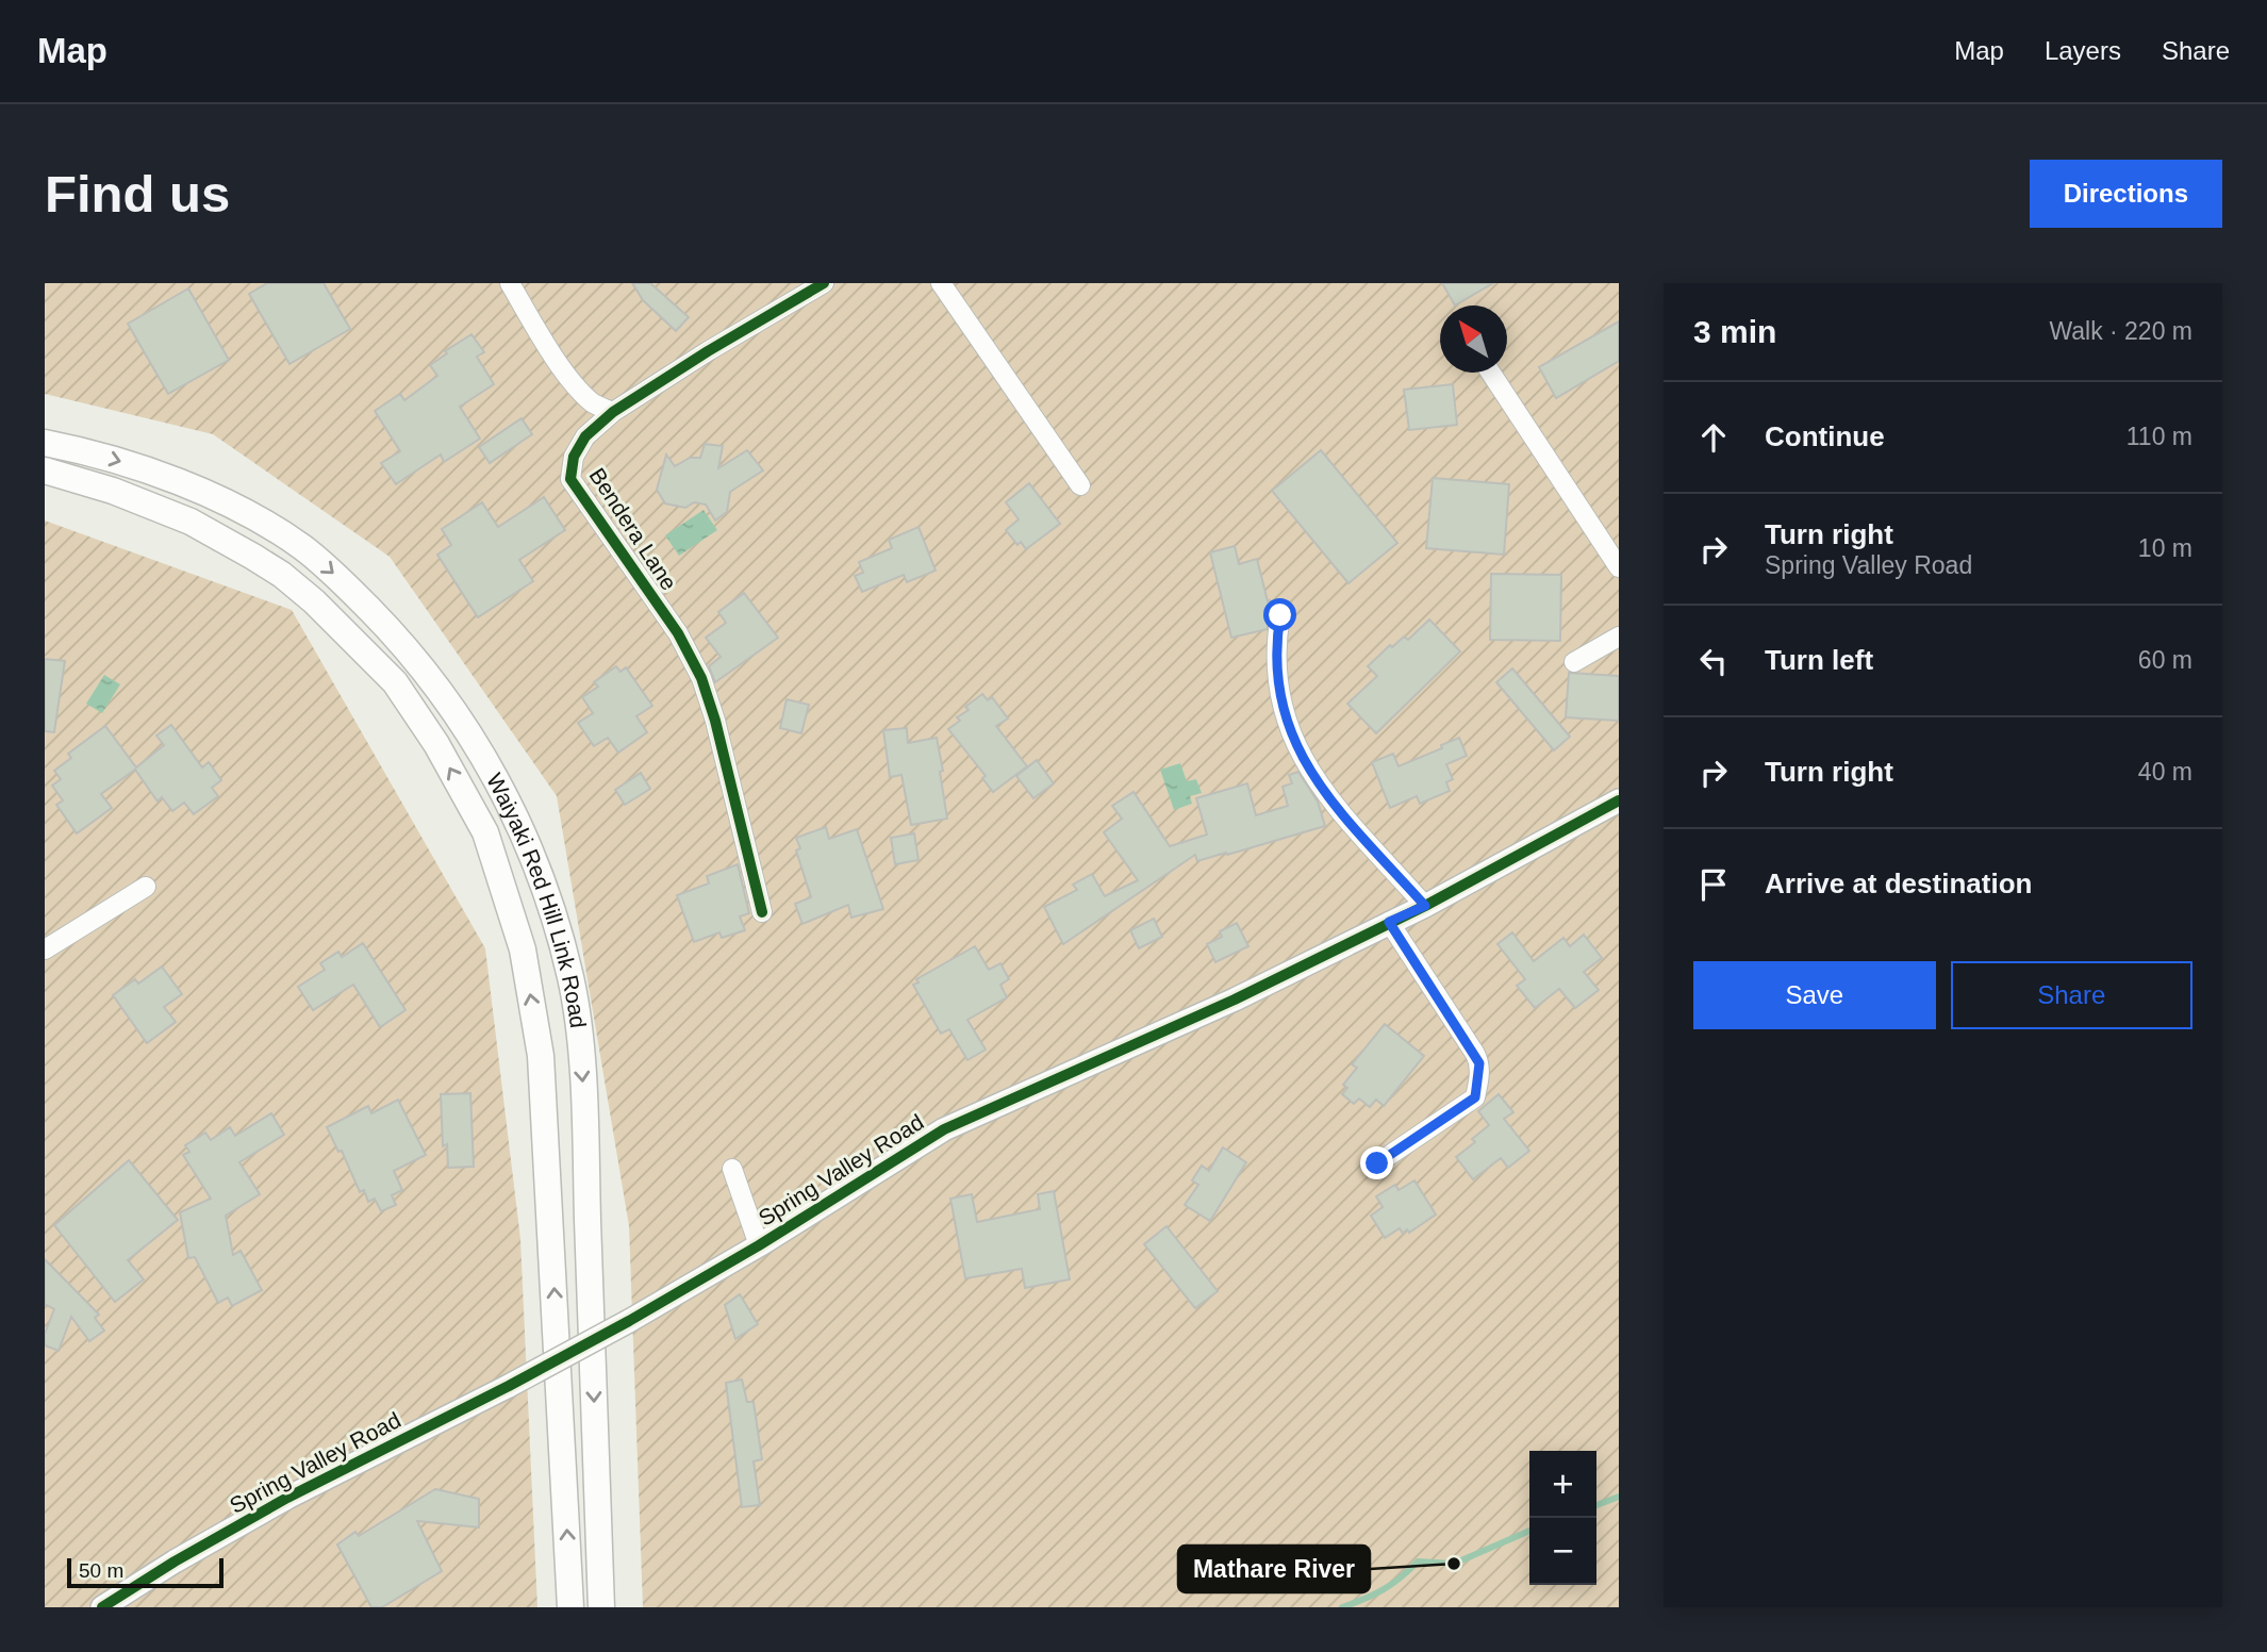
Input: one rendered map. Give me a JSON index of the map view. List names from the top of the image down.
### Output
{
  "streets": {
    "main road": ["Waiyaki Red Hill Link Road"],
    "street": ["Bendera Lane", "Spring Valley Road"]
  },
  "places": ["Mathare River"],
  "scale_bar": "50 m",
  "north": "top left",
  "page": {
    "header": "Map",
    "nav": ["Map", "Layers", "Share"],
    "buttons": [
      "Directions",
      ["Save", "Share"]
    ],
    "title": "Find us",
    "heading": ["3 min", "Walk · 220 m"],
    "list": [
      ["Continue", "110 m"],
      ["Turn right", "Spring Valley Road", "10 m"],
      ["Turn left", "60 m"],
      ["Turn right", "40 m"],
      "Arrive at destination"
    ],
    "map_buttons": ["+", "−"],
    "scale": "50 m"
  }
}
